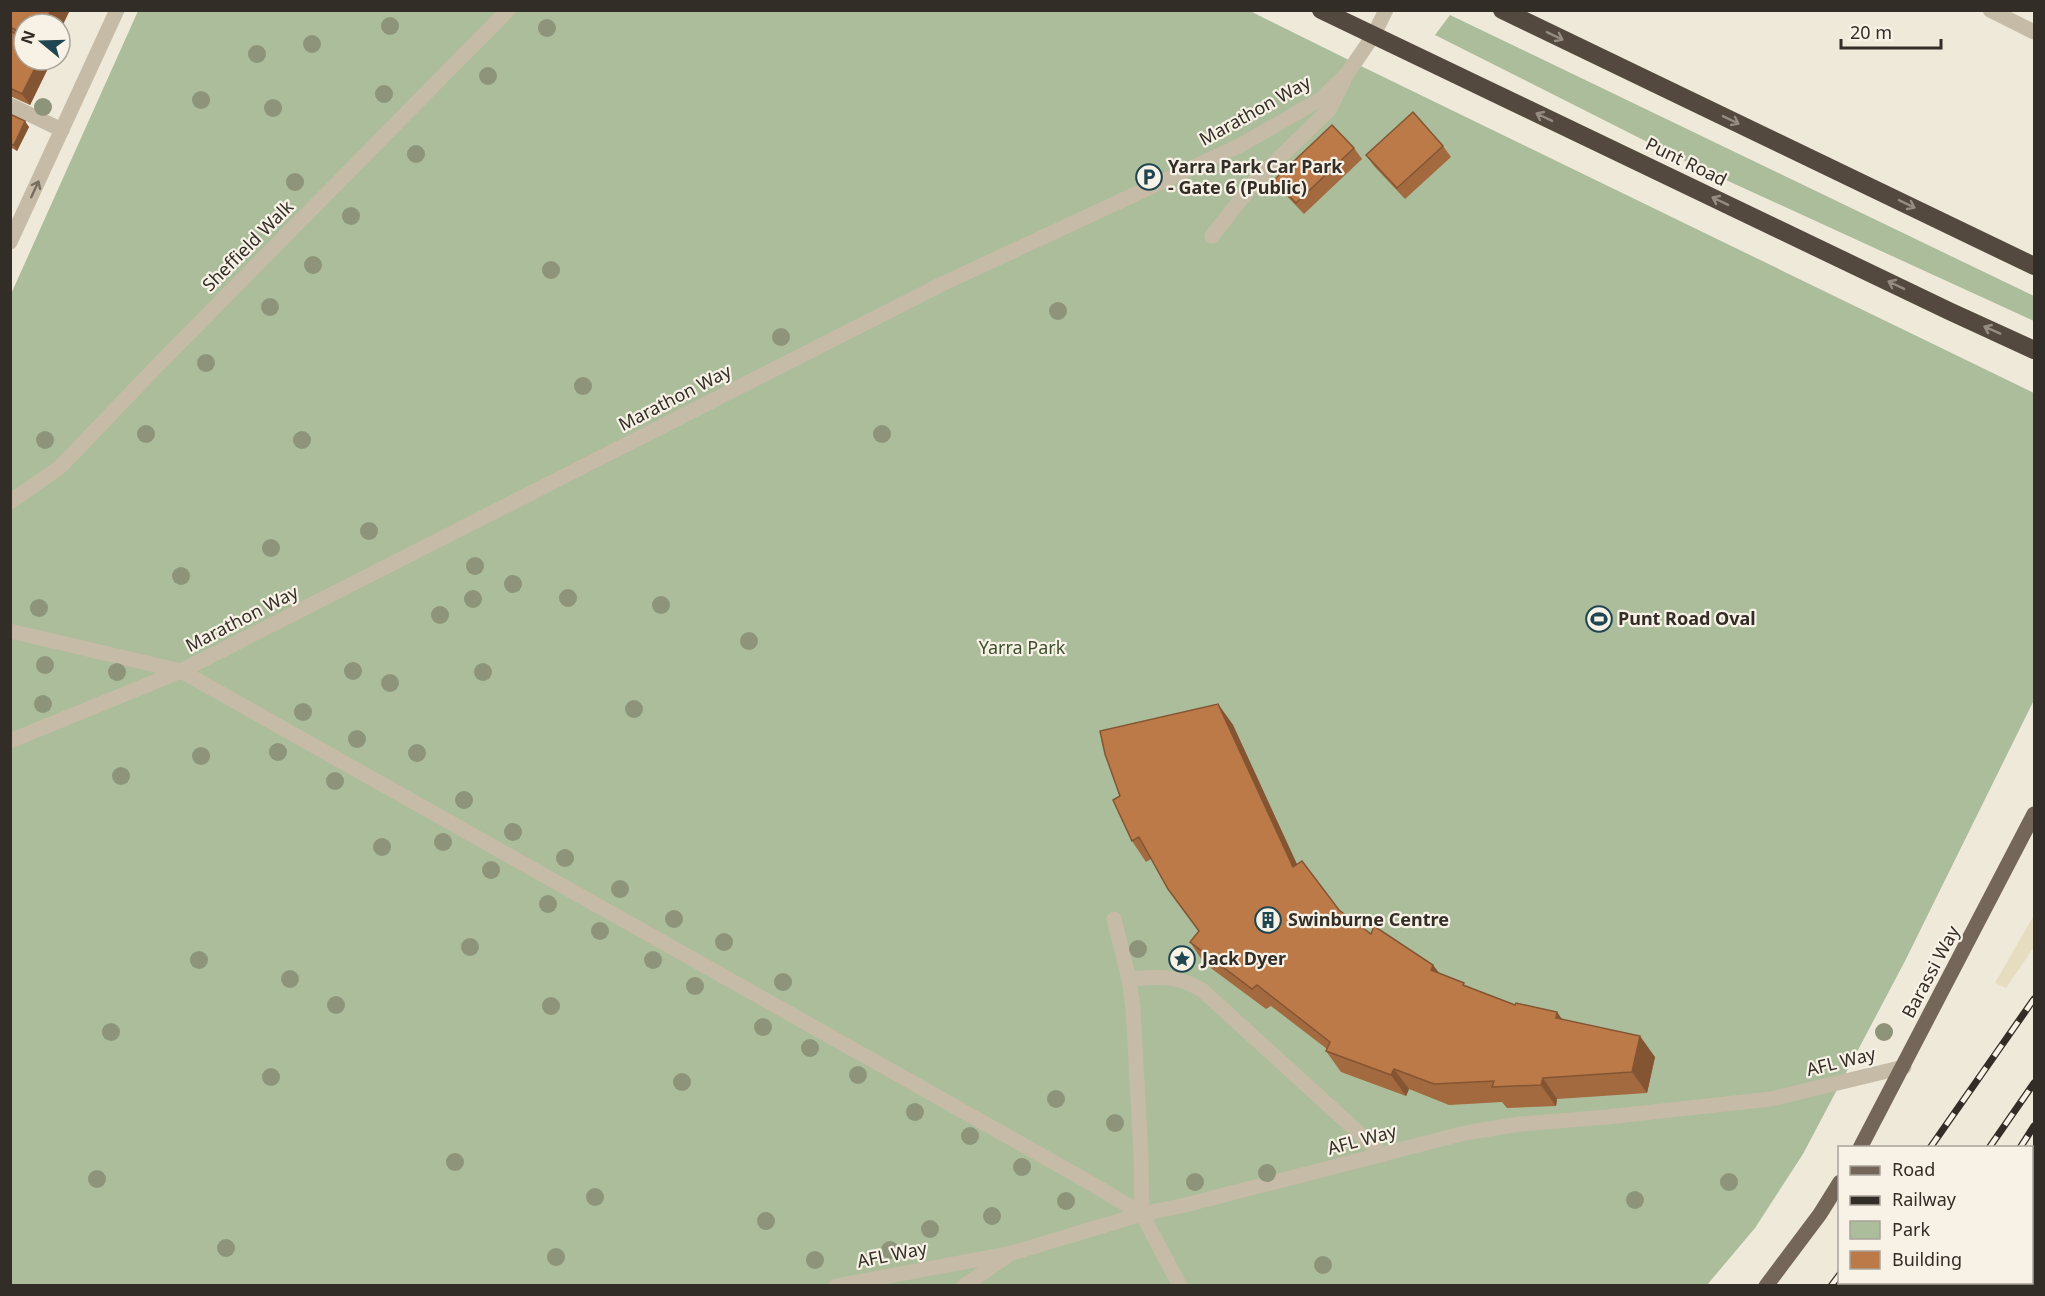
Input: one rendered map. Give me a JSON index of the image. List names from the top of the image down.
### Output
{
  "streets": {
    "highway": ["Punt Road"],
    "main road": ["Barassi Way"],
    "street": ["Marathon Way", "Sheffield Walk", "AFL Way"]
  },
  "crossings": [
    ["Barassi Way", "AFL Way"]
  ],
  "parks": ["Yarra Park"],
  "places": {
    "parking": ["Yarra Park Car Park - Gate 6 (Public)"],
    "sports": ["Punt Road Oval"],
    "building": ["Swinburne Centre"],
    "place": ["Jack Dyer"]
  },
  "legend": [
    "Road",
    "Railway",
    "Park",
    "Building"
  ],
  "scale_bar": "20 m",
  "north": "left"
}
